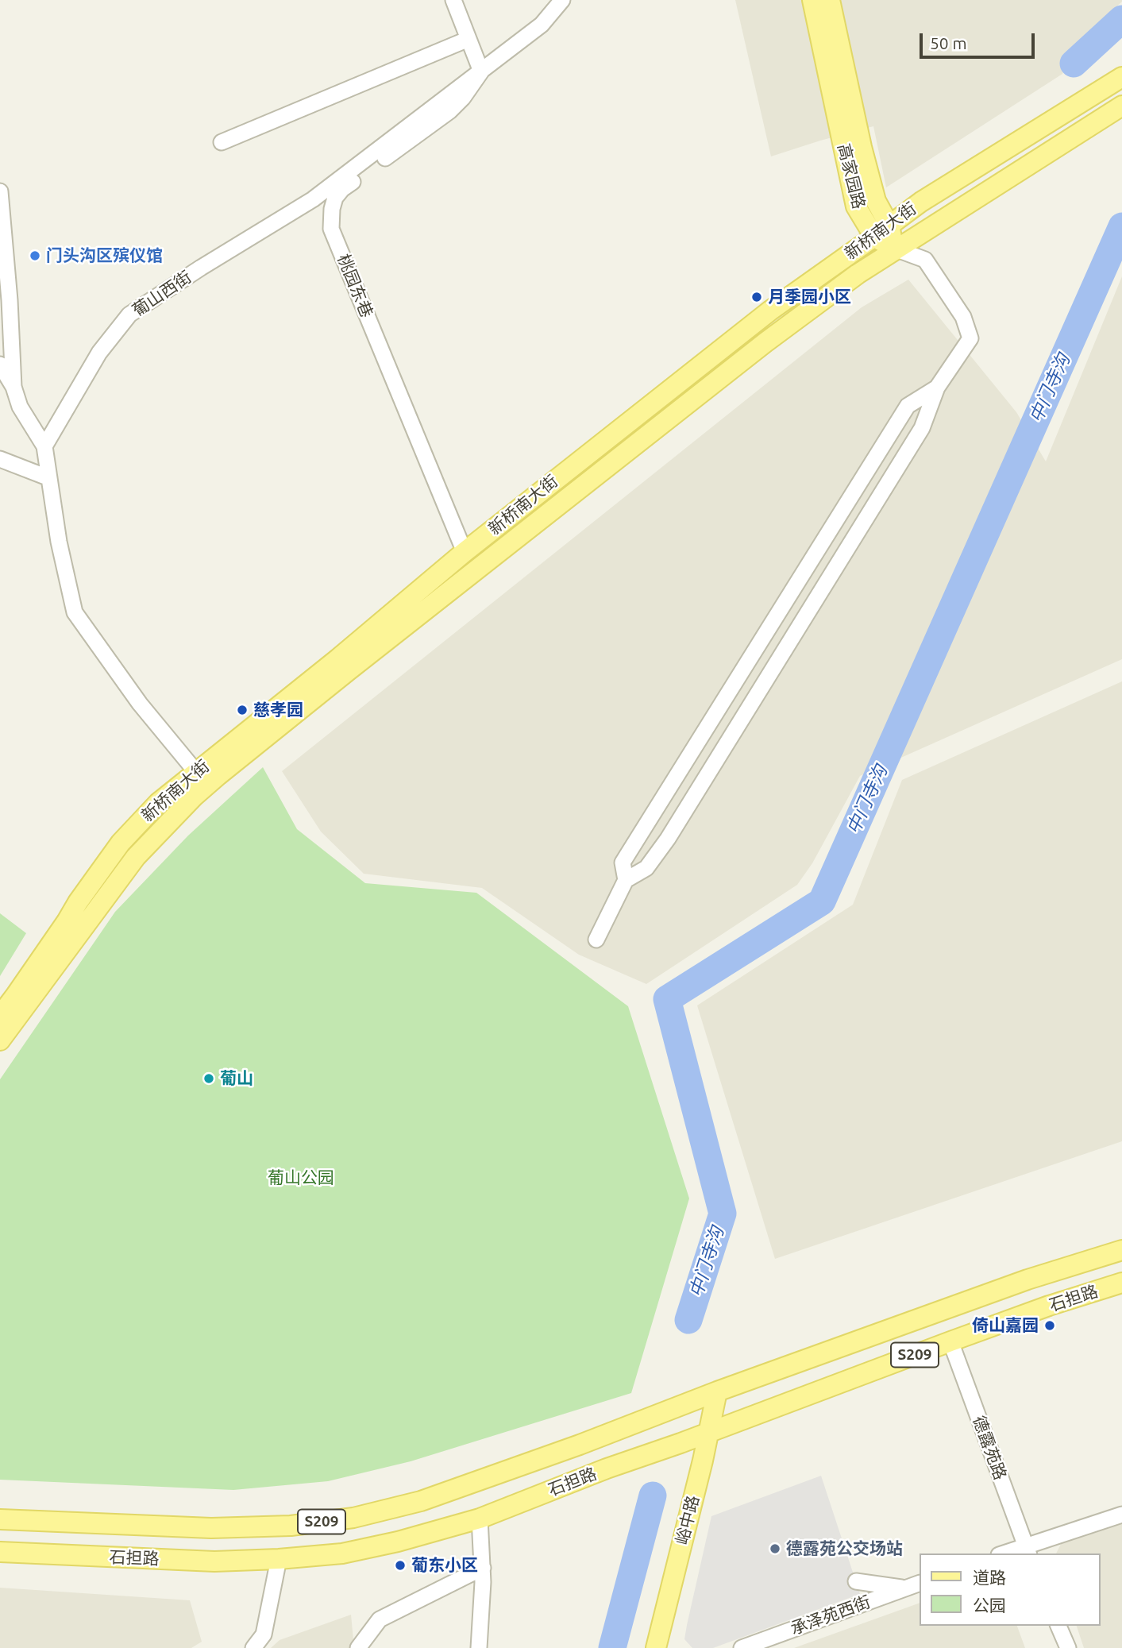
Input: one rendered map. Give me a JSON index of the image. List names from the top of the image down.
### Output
{
  "streets": {
    "main road": [
      "高家园路",
      "新桥南大街",
      "石担路",
      "S209",
      "峪中路"
    ],
    "street": [
      "桃园东巷",
      "葡山西街",
      "德露苑路",
      "承泽苑西街"
    ]
  },
  "crossings": [
    ["高家园路", "新桥南大街"],
    ["新桥南大街", "桃园东巷"],
    ["桃园东巷", "葡山西街"],
    ["石担路", "德露苑路"],
    ["石担路", "峪中路"]
  ],
  "water": ["中门寺沟"],
  "parks": ["葡山公园"],
  "places": [
    "门头沟区殡仪馆",
    "月季园小区",
    "慈孝园",
    "葡山",
    "倚山嘉园",
    "德露苑公交场站",
    "葡东小区"
  ],
  "legend": ["道路", "公园"],
  "scale_bar": "50 m"
}
